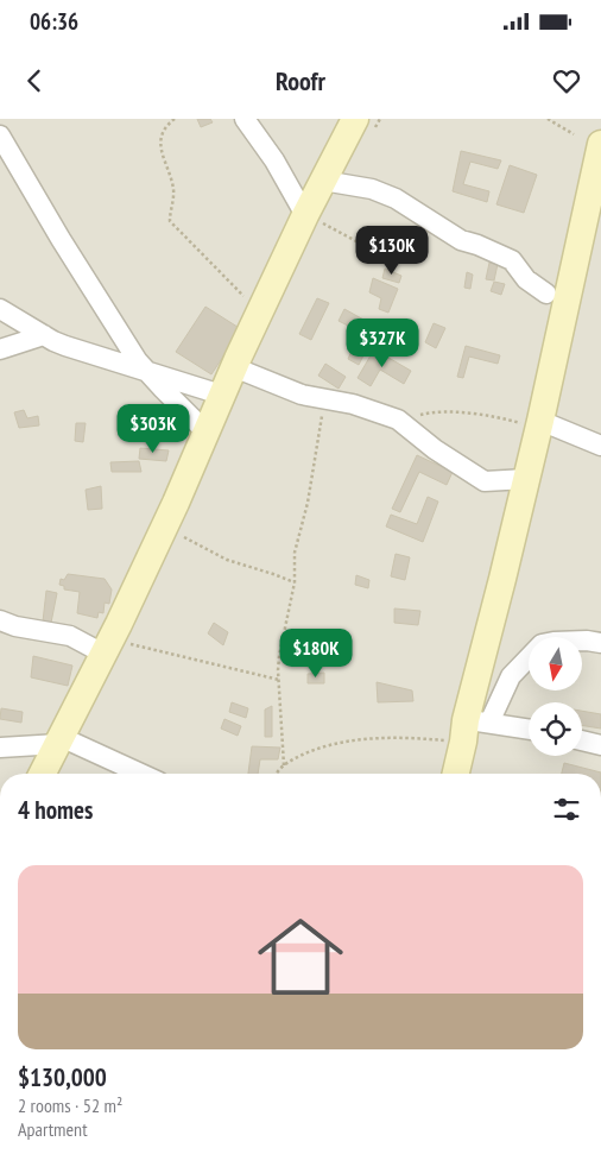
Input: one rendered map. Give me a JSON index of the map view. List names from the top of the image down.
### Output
{
  "north": "bottom",
  "page": {
    "status": "06:36",
    "header": "Roofr",
    "price": [
      "$130K",
      "$327K",
      "$303K",
      "$180K"
    ],
    "heading": "4 homes",
    "list": [
      {
        "name": "$130,000",
        "note": "2 rooms · 52 m² · Apartment"
      }
    ]
  }
}
